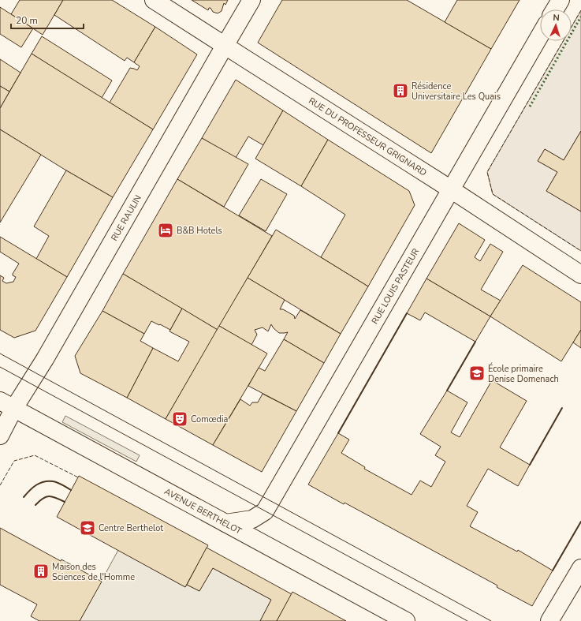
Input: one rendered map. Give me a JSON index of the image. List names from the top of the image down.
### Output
{
  "streets": {
    "street": [
      "RUE DU PROFESSEUR GRIGNARD",
      "RUE RAULIN",
      "RUE LOUIS PASTEUR",
      "AVENUE BERTHELOT"
    ]
  },
  "crossings": [
    ["RUE DU PROFESSEUR GRIGNARD", "RUE RAULIN"],
    ["RUE DU PROFESSEUR GRIGNARD", "RUE LOUIS PASTEUR"],
    ["RUE RAULIN", "AVENUE BERTHELOT"],
    ["RUE LOUIS PASTEUR", "AVENUE BERTHELOT"]
  ],
  "places": {
    "building": ["Résidence Universitaire Les Quais", "Maison des Sciences de l'Homme"],
    "hotel": ["B&B Hotels"],
    "school or university": ["École primaire Denise Domenach", "Centre Berthelot"],
    "theatre": ["Comœdia"]
  },
  "scale_bar": "20 m",
  "north": "top"
}
